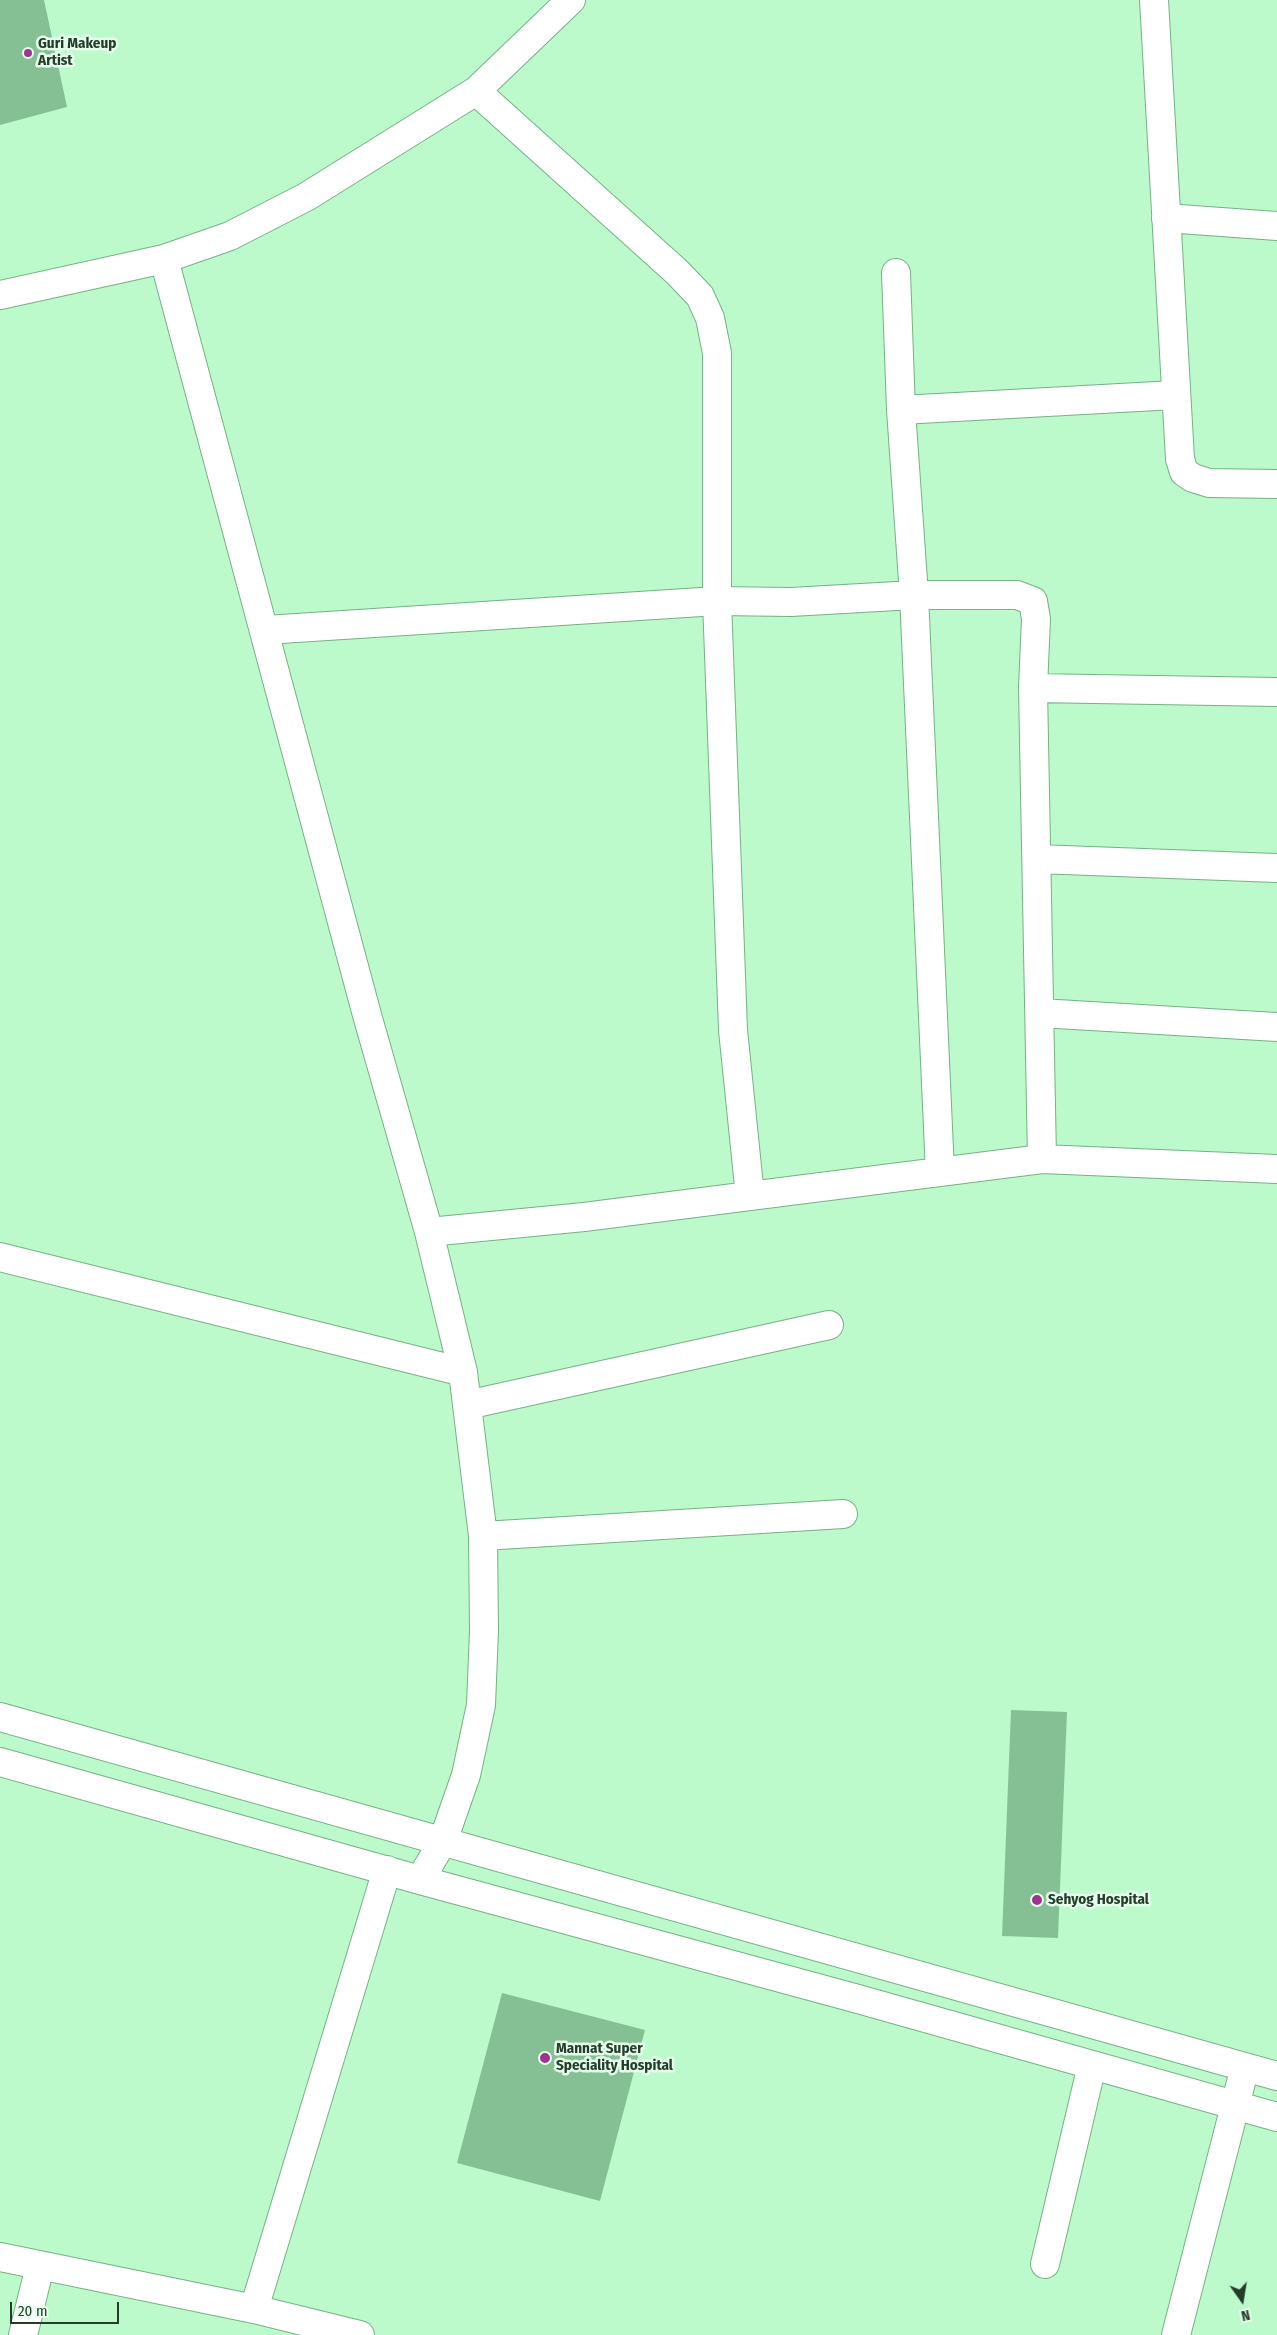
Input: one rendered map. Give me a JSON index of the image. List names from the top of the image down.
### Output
{
  "places": ["Guri Makeup Artist", "Sehyog Hospital", "Mannat Super Speciality Hospital"],
  "scale_bar": "20 m",
  "north": "bottom"
}
